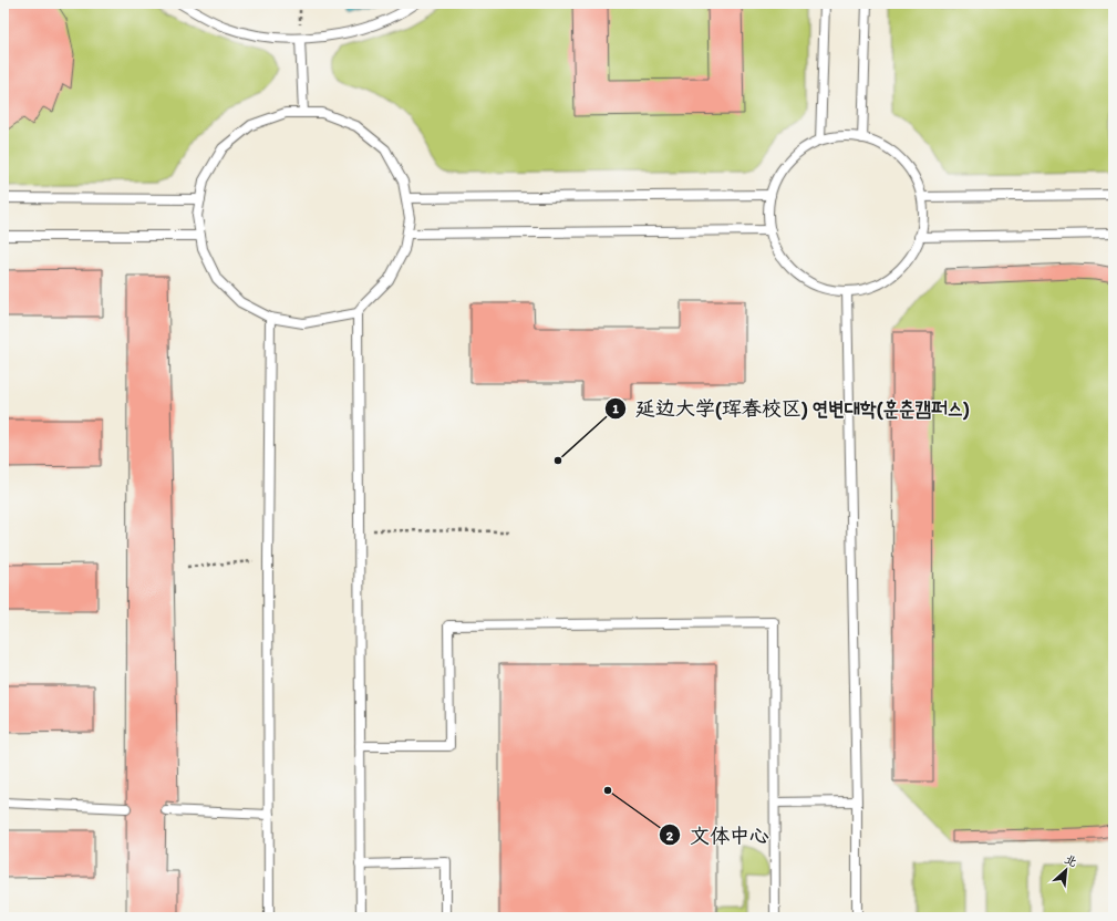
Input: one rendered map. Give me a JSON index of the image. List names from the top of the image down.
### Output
{
  "places": ["延边大学(珲春校区) 연변대학(훈춘캠퍼스)", "文体中心"],
  "north": "top right"
}
